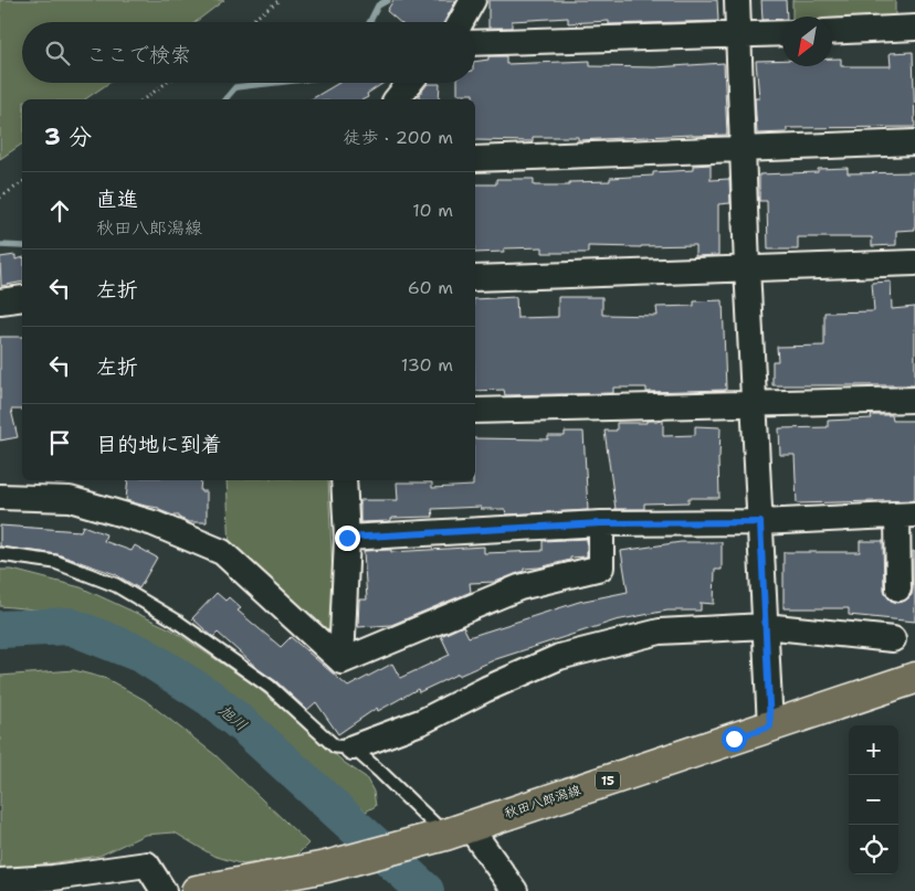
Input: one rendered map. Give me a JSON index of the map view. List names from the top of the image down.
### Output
{
  "streets": {
    "main road": ["15", "秋田八郎潟線"]
  },
  "water": ["旭川"],
  "north": "bottom left",
  "page": {
    "search": "ここで検索",
    "heading": ["3 分", "徒歩 · 200 m"],
    "list": [
      ["直進", "秋田八郎潟線", "10 m"],
      ["左折", "60 m"],
      ["左折", "130 m"],
      "目的地に到着"
    ],
    "map_buttons": ["+", "−"]
  }
}
